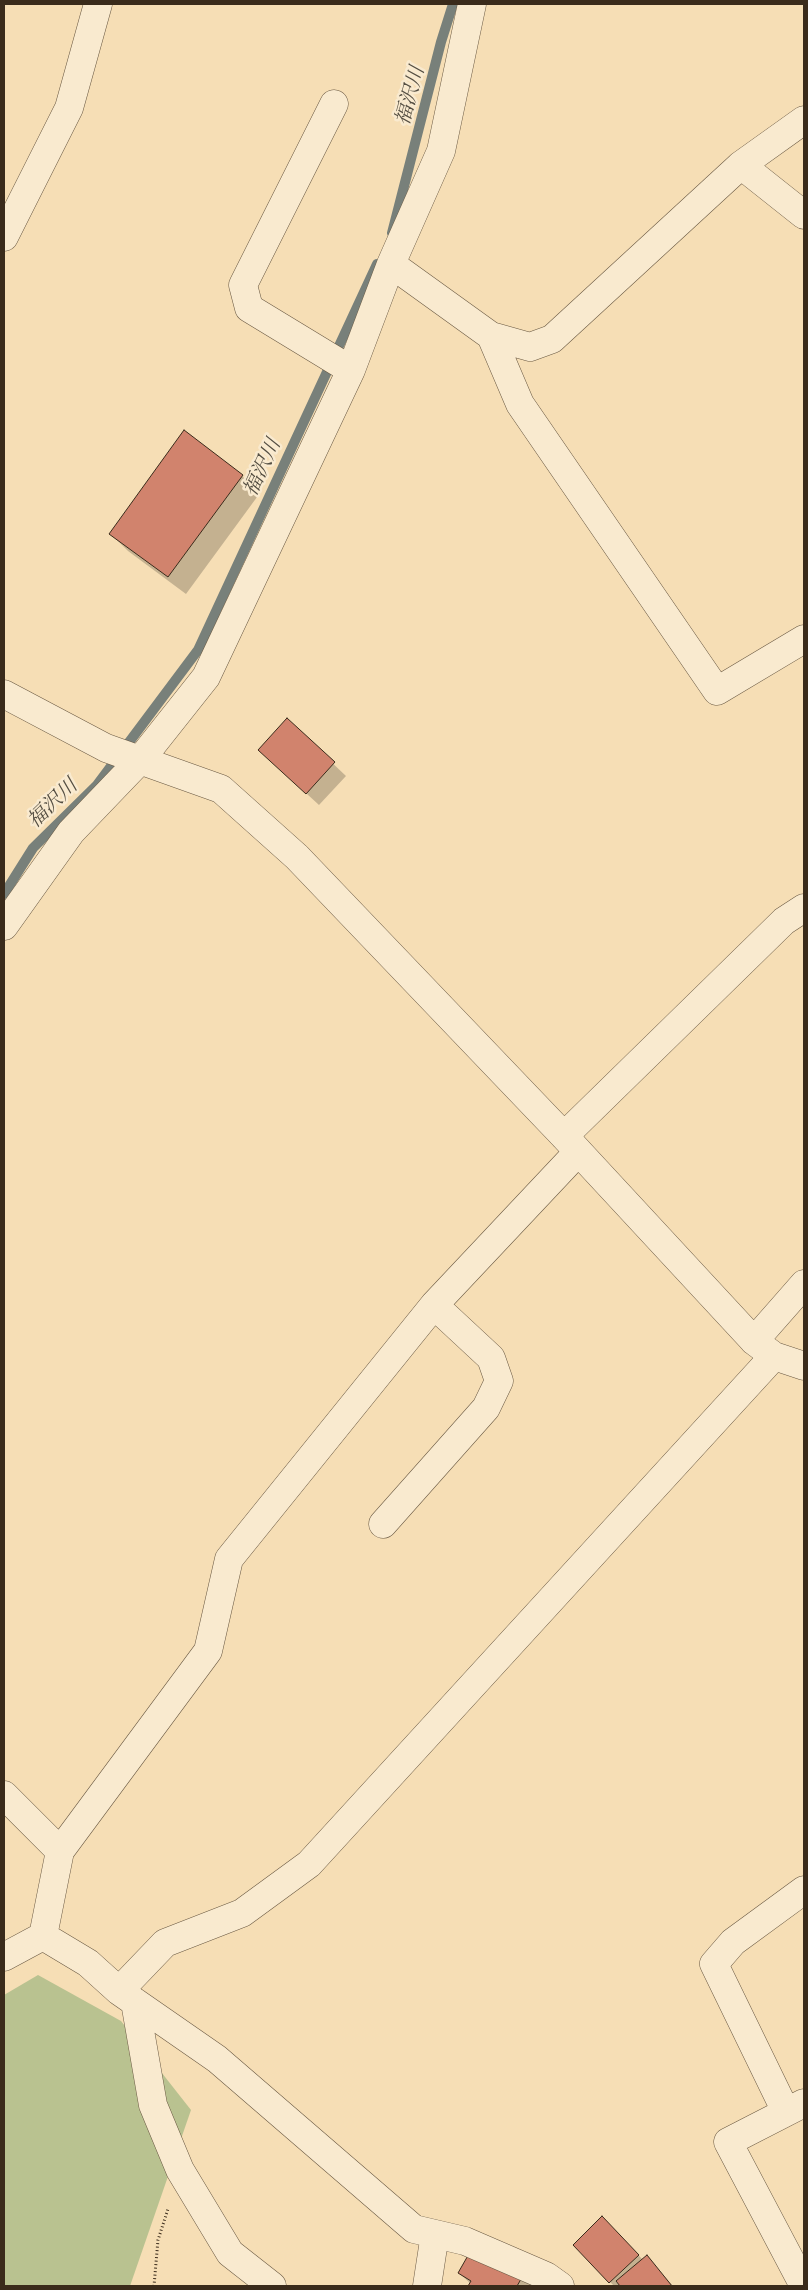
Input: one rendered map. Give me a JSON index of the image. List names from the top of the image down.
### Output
{
  "water": ["福沢川"]
}
